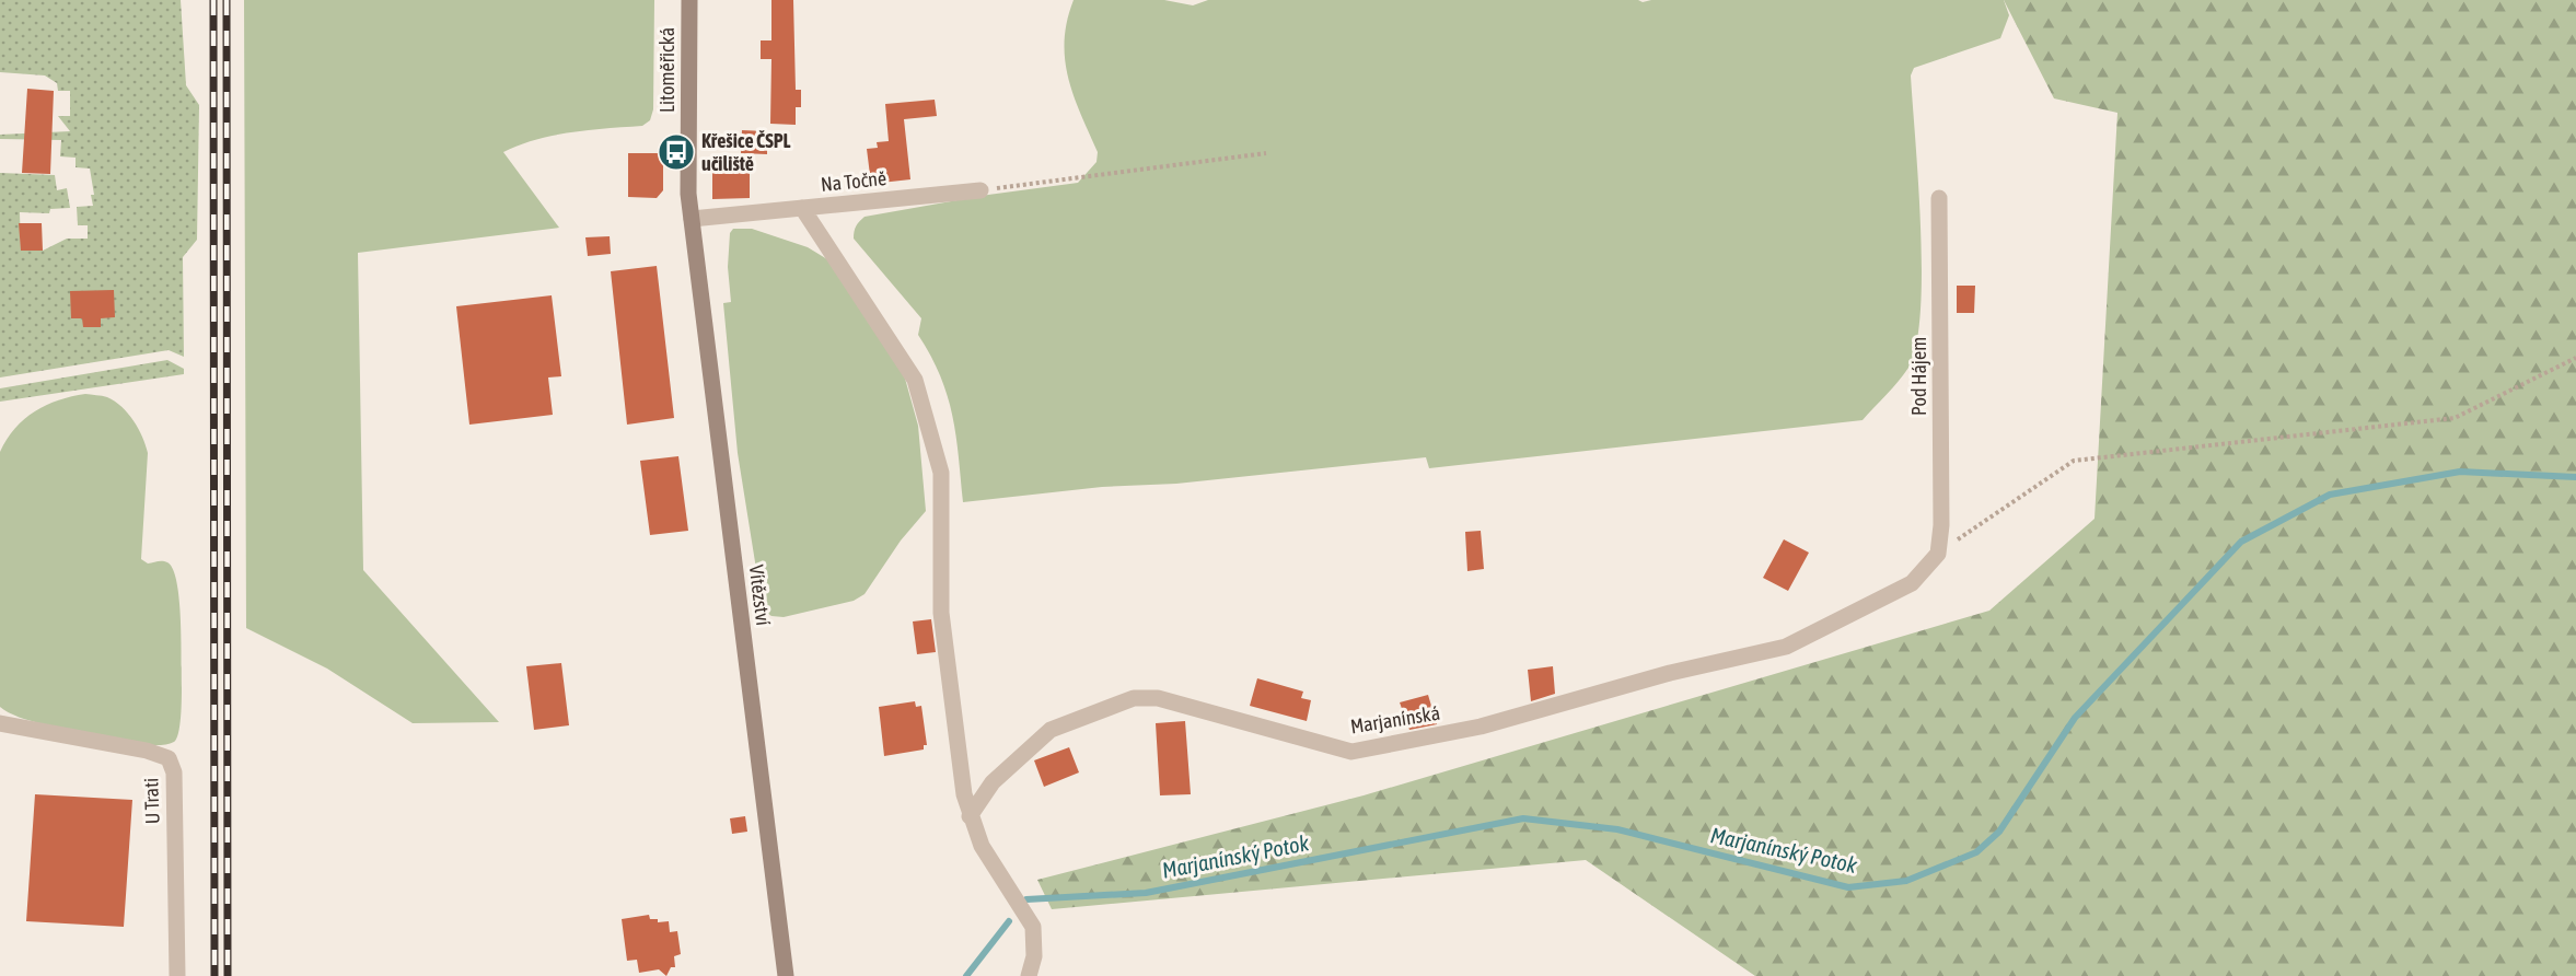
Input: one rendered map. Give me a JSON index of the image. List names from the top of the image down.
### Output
{
  "streets": {
    "main road": ["Litoměřická", "Vítězství"],
    "street": [
      "Na Točně",
      "Pod Hájem",
      "Marjanínská",
      "U Trati"
    ]
  },
  "crossings": [
    ["Litoměřická", "Na Točně"],
    ["Litoměřická", "Vítězství"],
    ["Na Točně", "Vítězství"],
    ["Pod Hájem", "Marjanínská"]
  ],
  "water": ["Marjanínský Potok"],
  "places": {
    "bus stop": ["Křešice ČSPL učiliště"]
  }
}
